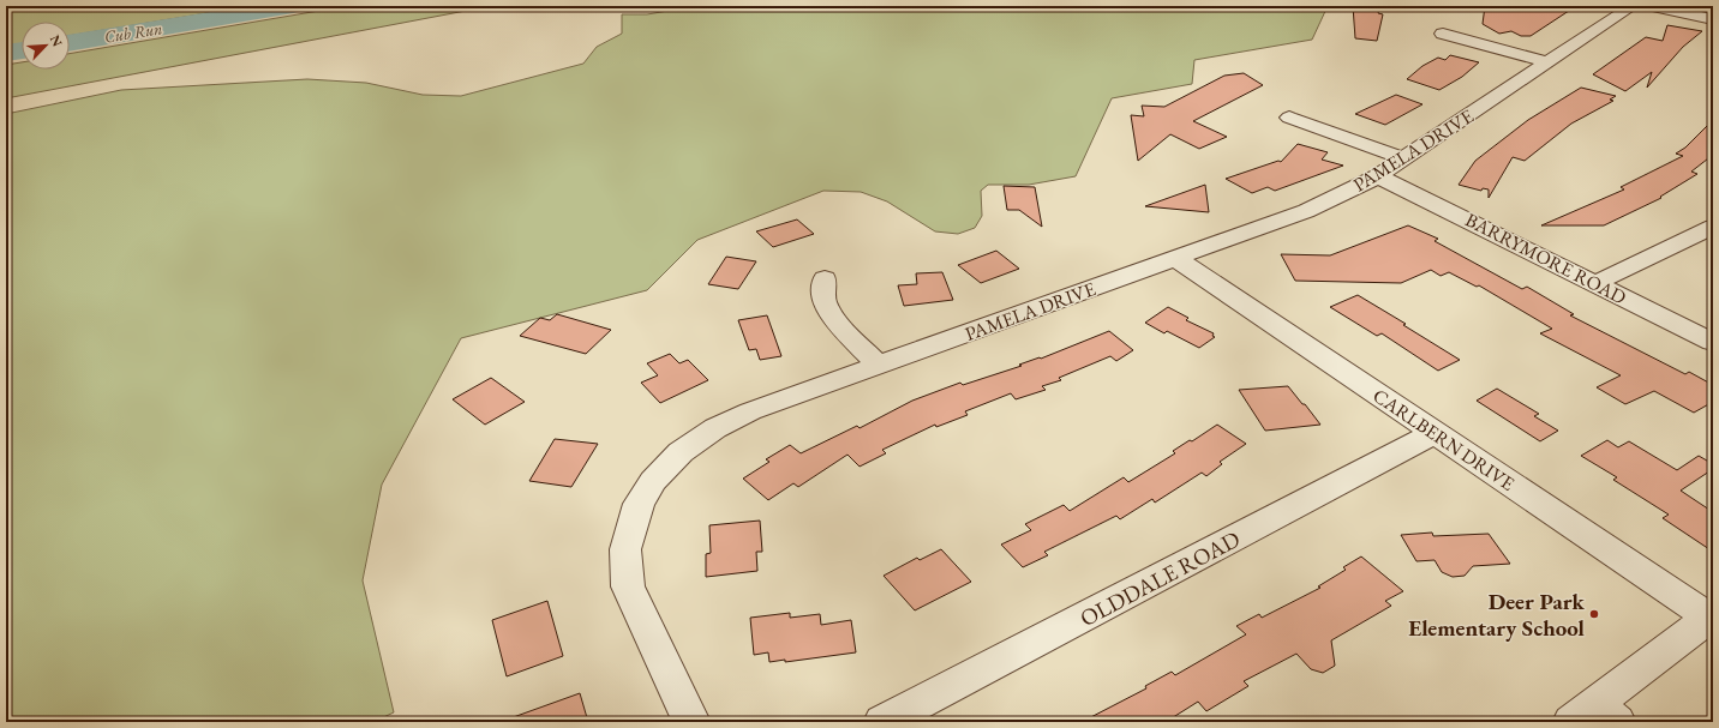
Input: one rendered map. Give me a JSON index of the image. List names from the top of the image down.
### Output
{
  "streets": {
    "street": [
      "PAMELA DRIVE",
      "BARRYMORE ROAD",
      "CARLBERN DRIVE",
      "OLDDALE ROAD"
    ]
  },
  "crossings": [
    ["PAMELA DRIVE", "BARRYMORE ROAD"],
    ["PAMELA DRIVE", "CARLBERN DRIVE"],
    ["CARLBERN DRIVE", "OLDDALE ROAD"]
  ],
  "water": ["Cub Run"],
  "places": ["Deer Park Elementary School"],
  "north": "top right"
}
